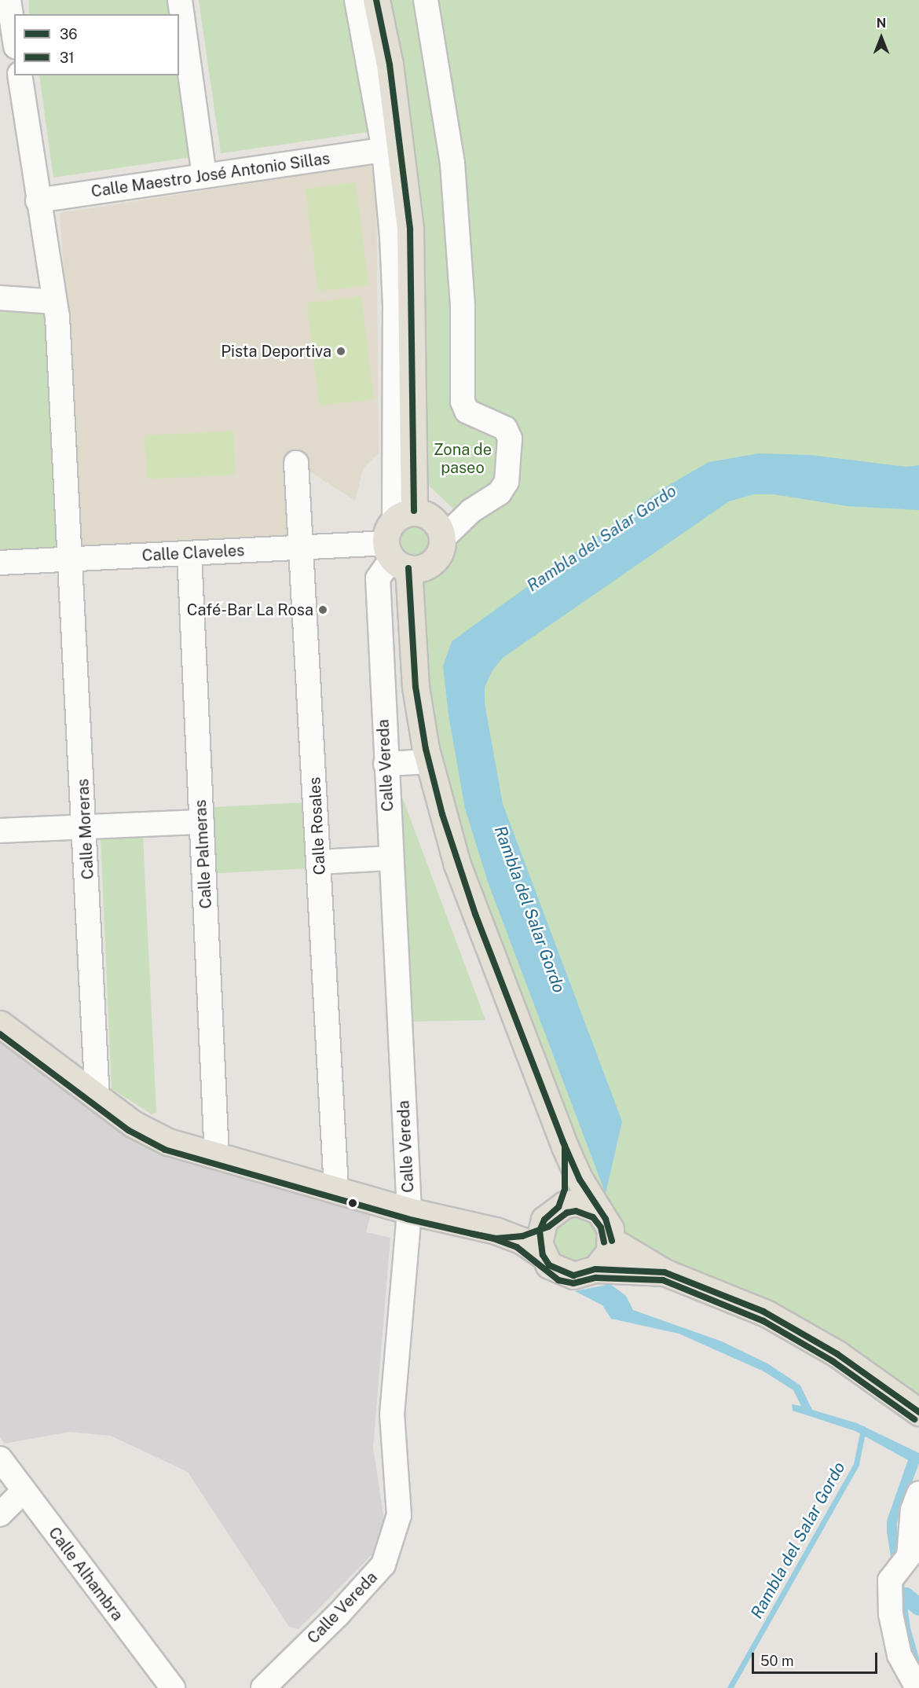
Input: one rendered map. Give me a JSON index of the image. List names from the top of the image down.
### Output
{
  "streets": {
    "street": [
      "Calle Maestro José Antonio Sillas",
      "Calle Claveles",
      "Calle Vereda",
      "Calle Rosales",
      "Calle Moreras",
      "Calle Palmeras",
      "Calle Alhambra"
    ]
  },
  "crossings": [
    ["Calle Maestro José Antonio Sillas", "Calle Moreras"],
    ["Calle Claveles", "Calle Vereda"],
    ["Calle Claveles", "Calle Rosales"],
    ["Calle Claveles", "Calle Moreras"],
    ["Calle Claveles", "Calle Palmeras"]
  ],
  "water": ["Rambla del Salar Gordo"],
  "parks": ["Zona de paseo"],
  "places": ["Pista Deportiva", "Café-Bar La Rosa"],
  "lines": ["transit line 36", "transit line 31"],
  "legend": ["36", "31"],
  "scale_bar": "50 m",
  "north": "top"
}
